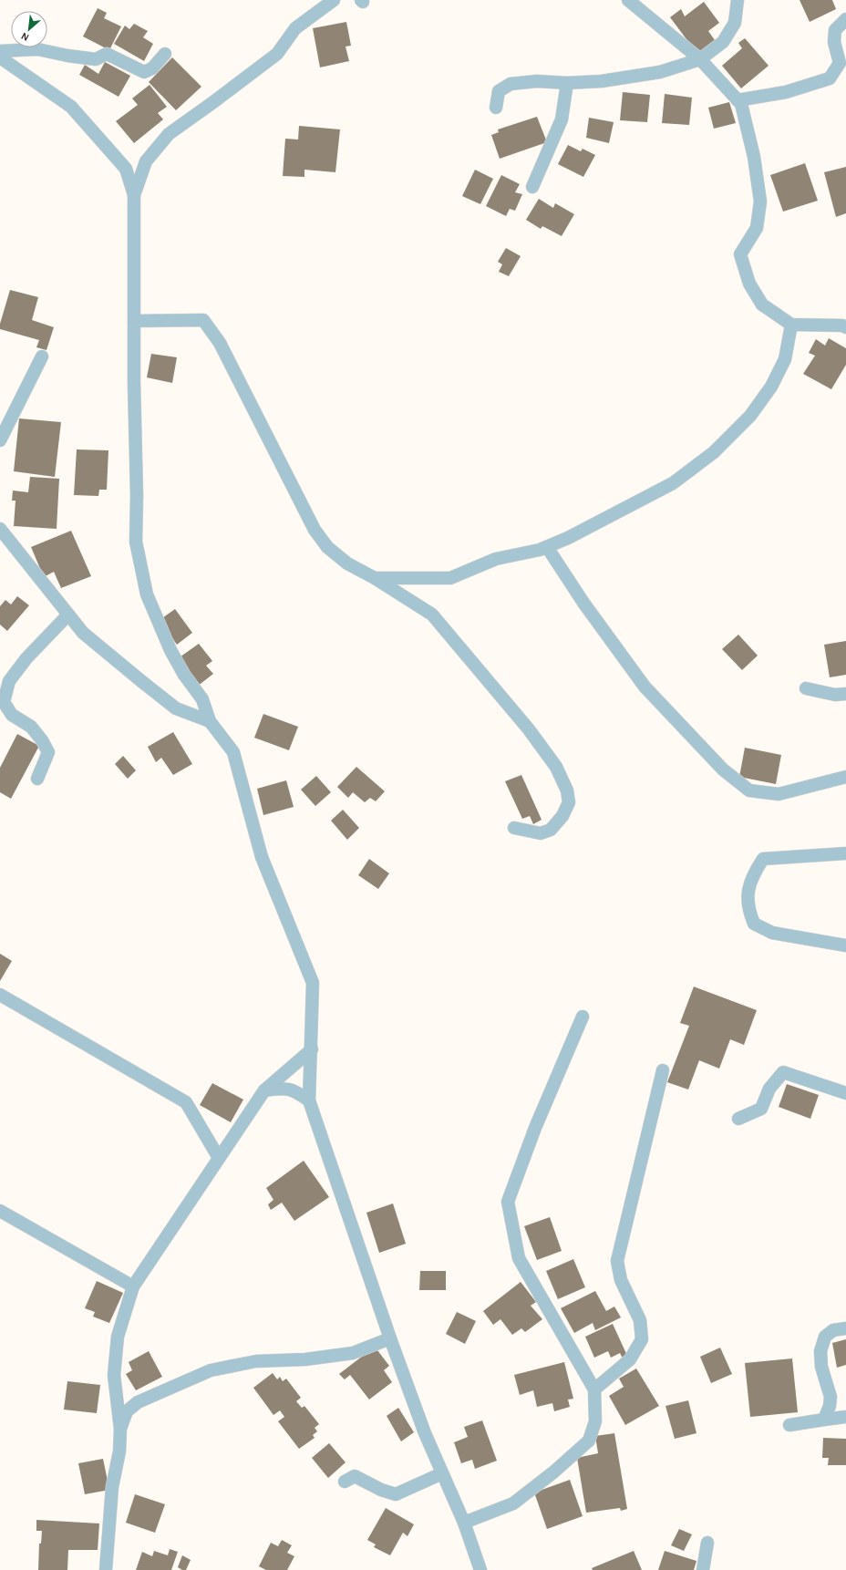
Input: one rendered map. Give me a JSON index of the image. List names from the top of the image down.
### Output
{
  "north": "bottom left"
}
